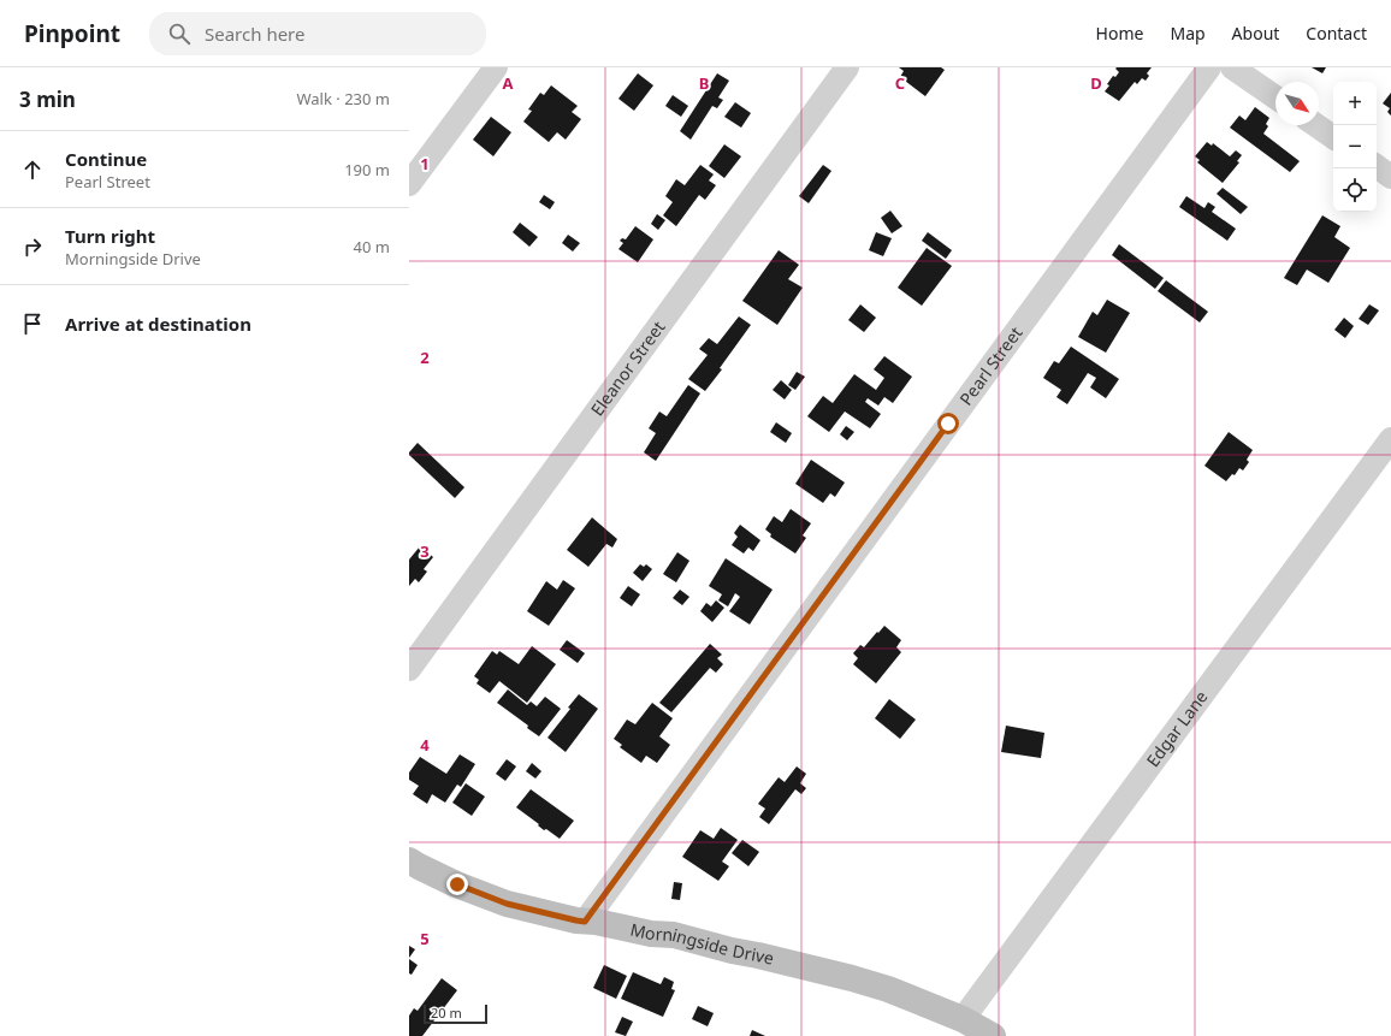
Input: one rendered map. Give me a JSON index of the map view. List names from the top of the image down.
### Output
{
  "streets": {
    "street": [
      "Pearl Street",
      "Eleanor Street",
      "Edgar Lane",
      "Morningside Drive"
    ]
  },
  "crossings": [
    ["Pearl Street", "Morningside Drive"],
    ["Edgar Lane", "Morningside Drive"]
  ],
  "scale_bar": "20 m",
  "north": "bottom right",
  "page": {
    "header": "Pinpoint",
    "search": "Search here",
    "nav": [
      "Home",
      "Map",
      "About",
      "Contact"
    ],
    "heading": ["3 min", "Walk · 230 m"],
    "map_buttons": ["+", "−"],
    "list": [
      ["Continue", "Pearl Street", "190 m"],
      ["Turn right", "Morningside Drive", "40 m"],
      "Arrive at destination"
    ],
    "scale": "20 m"
  },
  "grid": {
    "columns": [
      "A",
      "B",
      "C",
      "D"
    ],
    "rows": [
      "1",
      "2",
      "3",
      "4",
      "5"
    ]
  }
}
